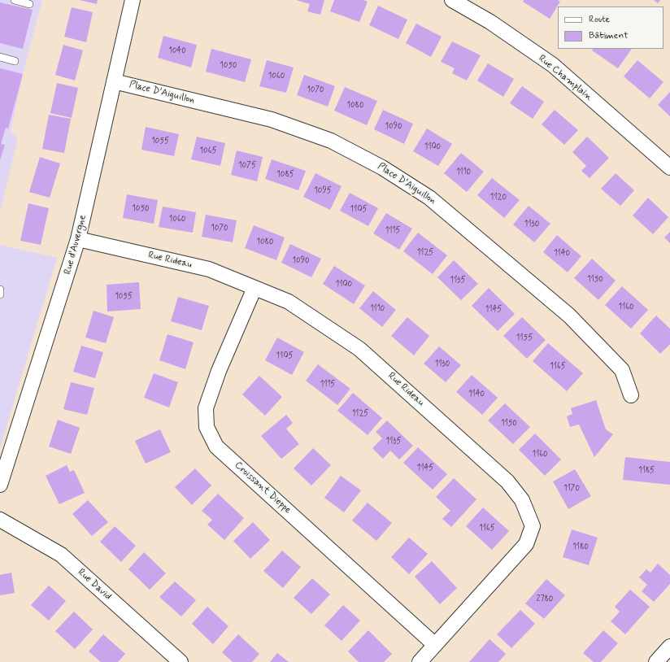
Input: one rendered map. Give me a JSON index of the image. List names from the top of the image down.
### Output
{
  "streets": {
    "street": [
      "Rue Champlain",
      "Place D'Aiguillon",
      "Rue d'Auvergne",
      "Rue Rideau",
      "Croissant Dieppe",
      "Rue David"
    ]
  },
  "crossings": [
    ["Place D'Aiguillon", "Rue d'Auvergne"],
    ["Rue d'Auvergne", "Rue Rideau"],
    ["Rue Rideau", "Croissant Dieppe"]
  ],
  "house_numbers": [
    "1040",
    "1050",
    "1060",
    "1070",
    "1080",
    "1090",
    "1055",
    "1100",
    "1065",
    "1075",
    "1110",
    "1085",
    "1095",
    "1120",
    "1050",
    "1105",
    "1060",
    "1130",
    "1070",
    "1115",
    "1080",
    "1125",
    "1140",
    "1090",
    "1150",
    "1135",
    "1100",
    "1055",
    "1160",
    "1110",
    "1145",
    "1155",
    "1105",
    "1130",
    "1165",
    "1115",
    "1140",
    "1125",
    "1150",
    "1135",
    "1160",
    "1145",
    "1185",
    "1170",
    "1165",
    "1180",
    "2780"
  ],
  "legend": ["Route", "Bâtiment"]
}
